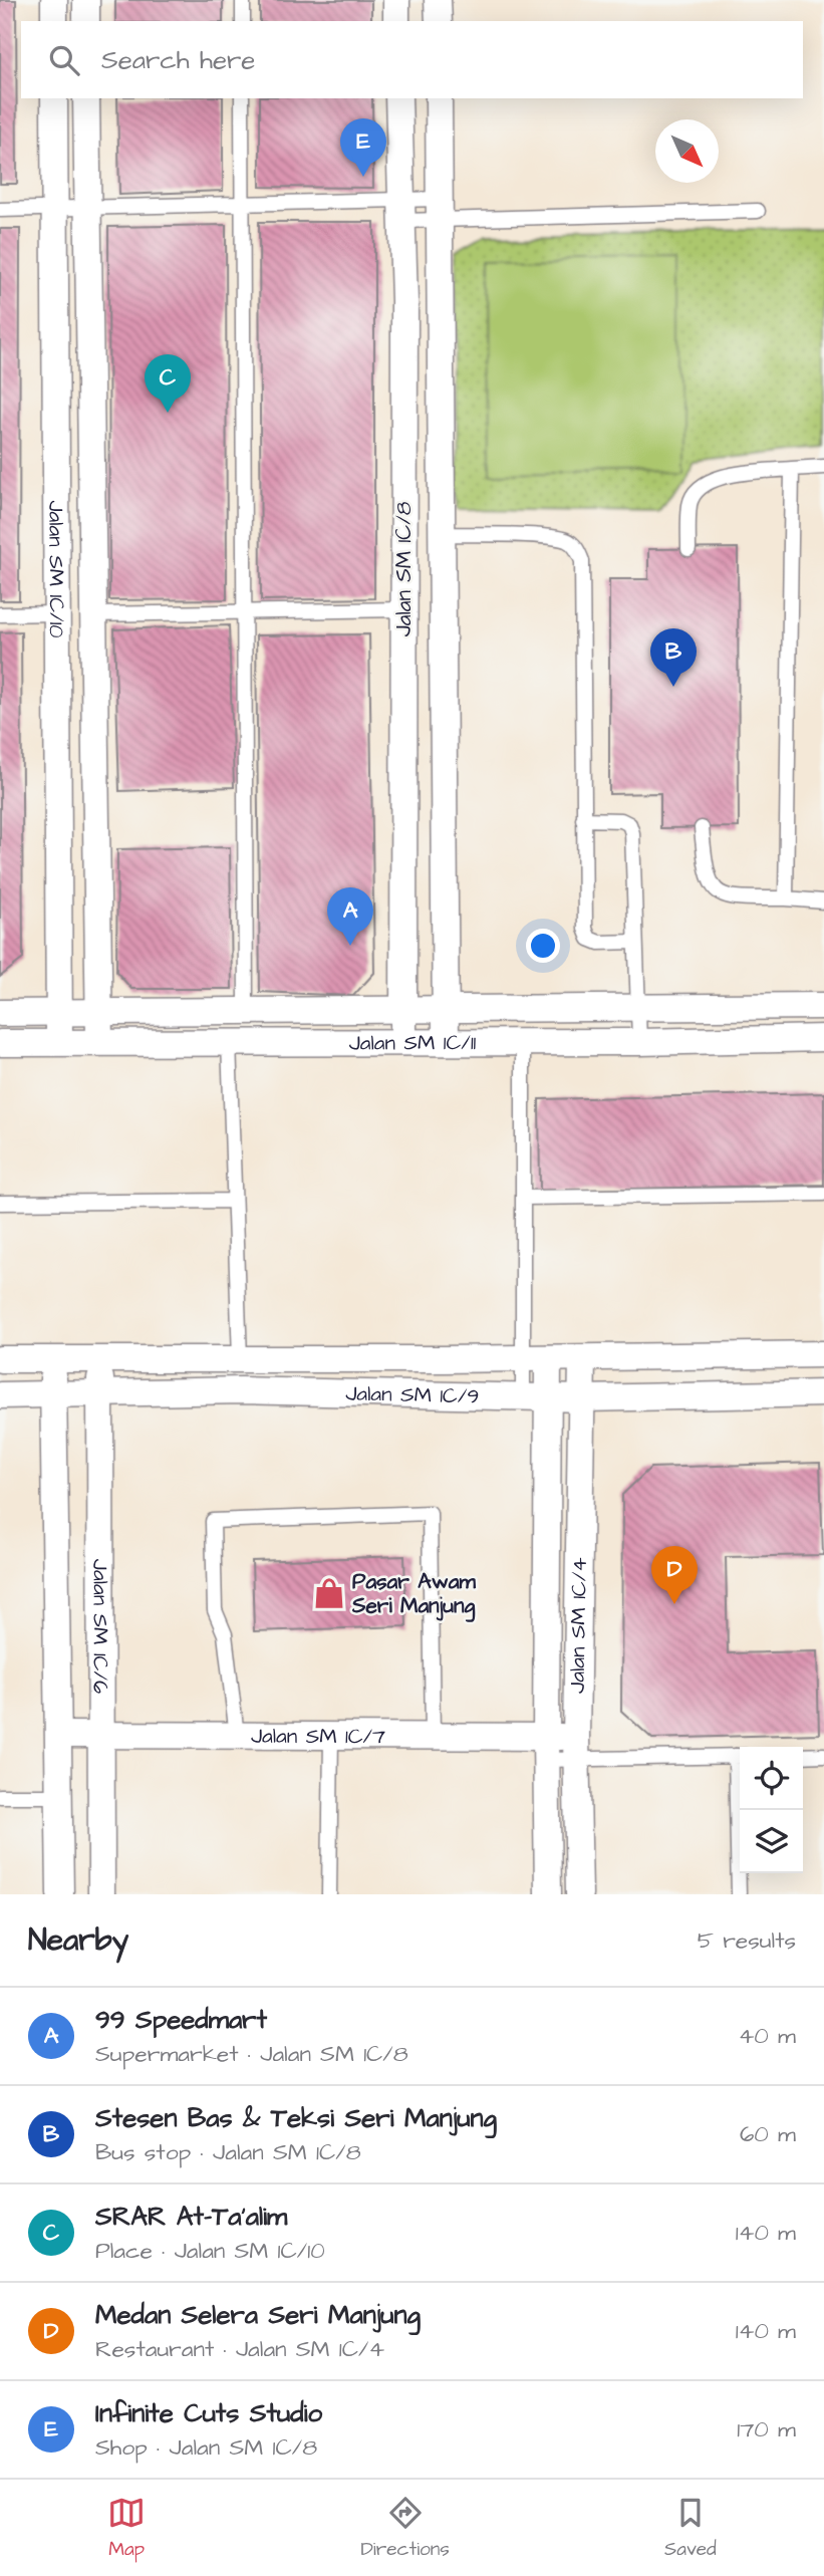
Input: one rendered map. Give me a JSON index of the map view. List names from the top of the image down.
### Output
{
  "streets": {
    "street": [
      "Jalan SM 1C/10",
      "Jalan SM 1C/8",
      "Jalan SM 1C/11",
      "Jalan SM 1C/9",
      "Jalan SM 1C/6",
      "Jalan SM 1C/4",
      "Jalan SM 1C/7"
    ]
  },
  "crossings": [
    ["Jalan SM 1C/10", "Jalan SM 1C/11"],
    ["Jalan SM 1C/8", "Jalan SM 1C/11"],
    ["Jalan SM 1C/9", "Jalan SM 1C/6"],
    ["Jalan SM 1C/9", "Jalan SM 1C/4"],
    ["Jalan SM 1C/6", "Jalan SM 1C/7"],
    ["Jalan SM 1C/4", "Jalan SM 1C/7"]
  ],
  "places": {
    "shop": ["Pasar Awam Seri Manjung"]
  },
  "north": "bottom right",
  "page": {
    "search": "Search here",
    "pins": [
      "E",
      "C",
      "B",
      "A",
      "D"
    ],
    "heading": ["Nearby", "5 results"],
    "list": [
      {
        "mark": "A",
        "name": "99 Speedmart",
        "note": "Supermarket · Jalan SM 1C/8",
        "value": "40 m"
      },
      {
        "mark": "B",
        "name": "Stesen Bas & Teksi Seri Manjung",
        "note": "Bus stop · Jalan SM 1C/8",
        "value": "60 m"
      },
      {
        "mark": "C",
        "name": "SRAR At-Ta'alim",
        "note": "Place · Jalan SM 1C/10",
        "value": "140 m"
      },
      {
        "mark": "D",
        "name": "Medan Selera Seri Manjung",
        "note": "Restaurant · Jalan SM 1C/4",
        "value": "140 m"
      },
      {
        "mark": "E",
        "name": "Infinite Cuts Studio",
        "note": "Shop · Jalan SM 1C/8",
        "value": "170 m"
      }
    ],
    "nav": ["Map", "Directions", "Saved"]
  }
}
